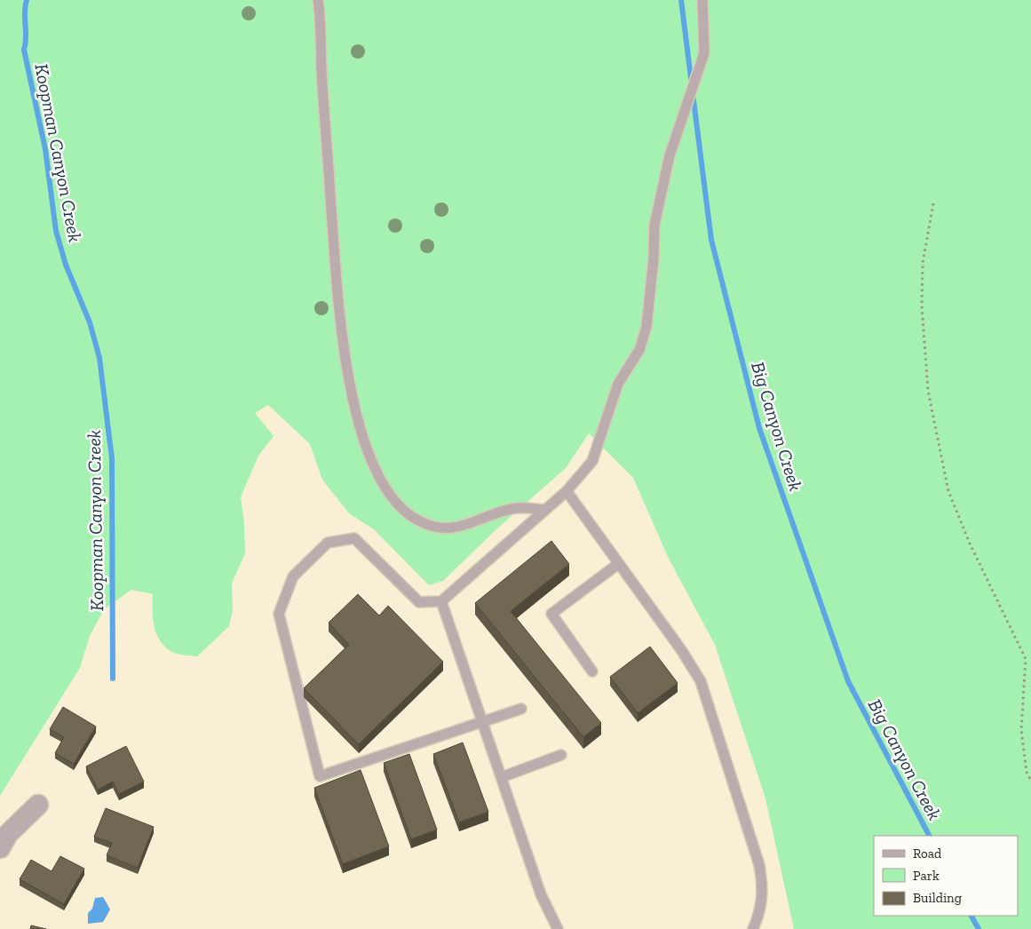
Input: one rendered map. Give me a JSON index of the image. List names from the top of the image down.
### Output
{
  "water": ["Koopman Canyon Creek", "Big Canyon Creek"],
  "legend": ["Road", "Park", "Building"]
}
